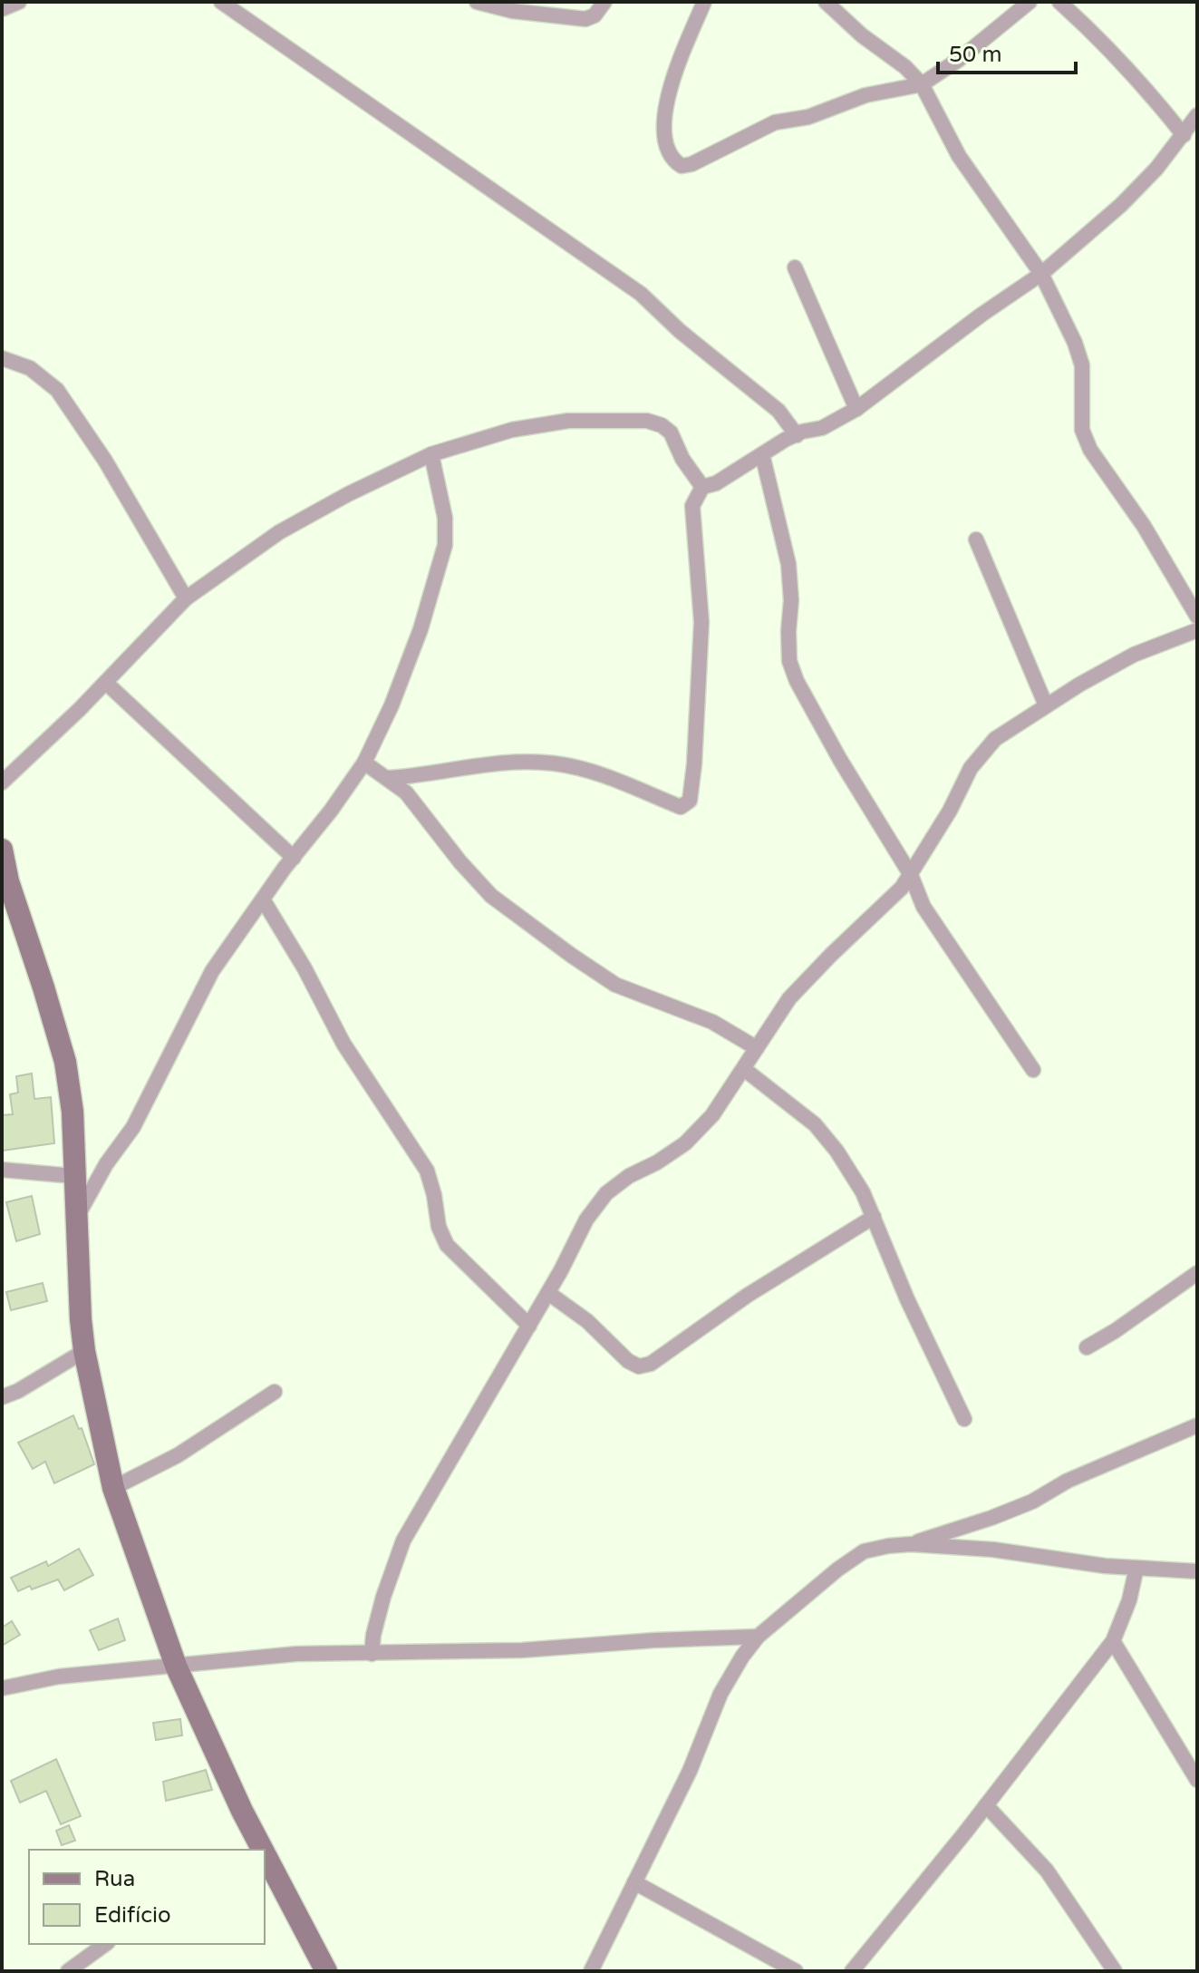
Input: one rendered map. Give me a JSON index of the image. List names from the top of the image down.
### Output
{
  "legend": ["Rua", "Edifício"],
  "scale_bar": "50 m"
}
